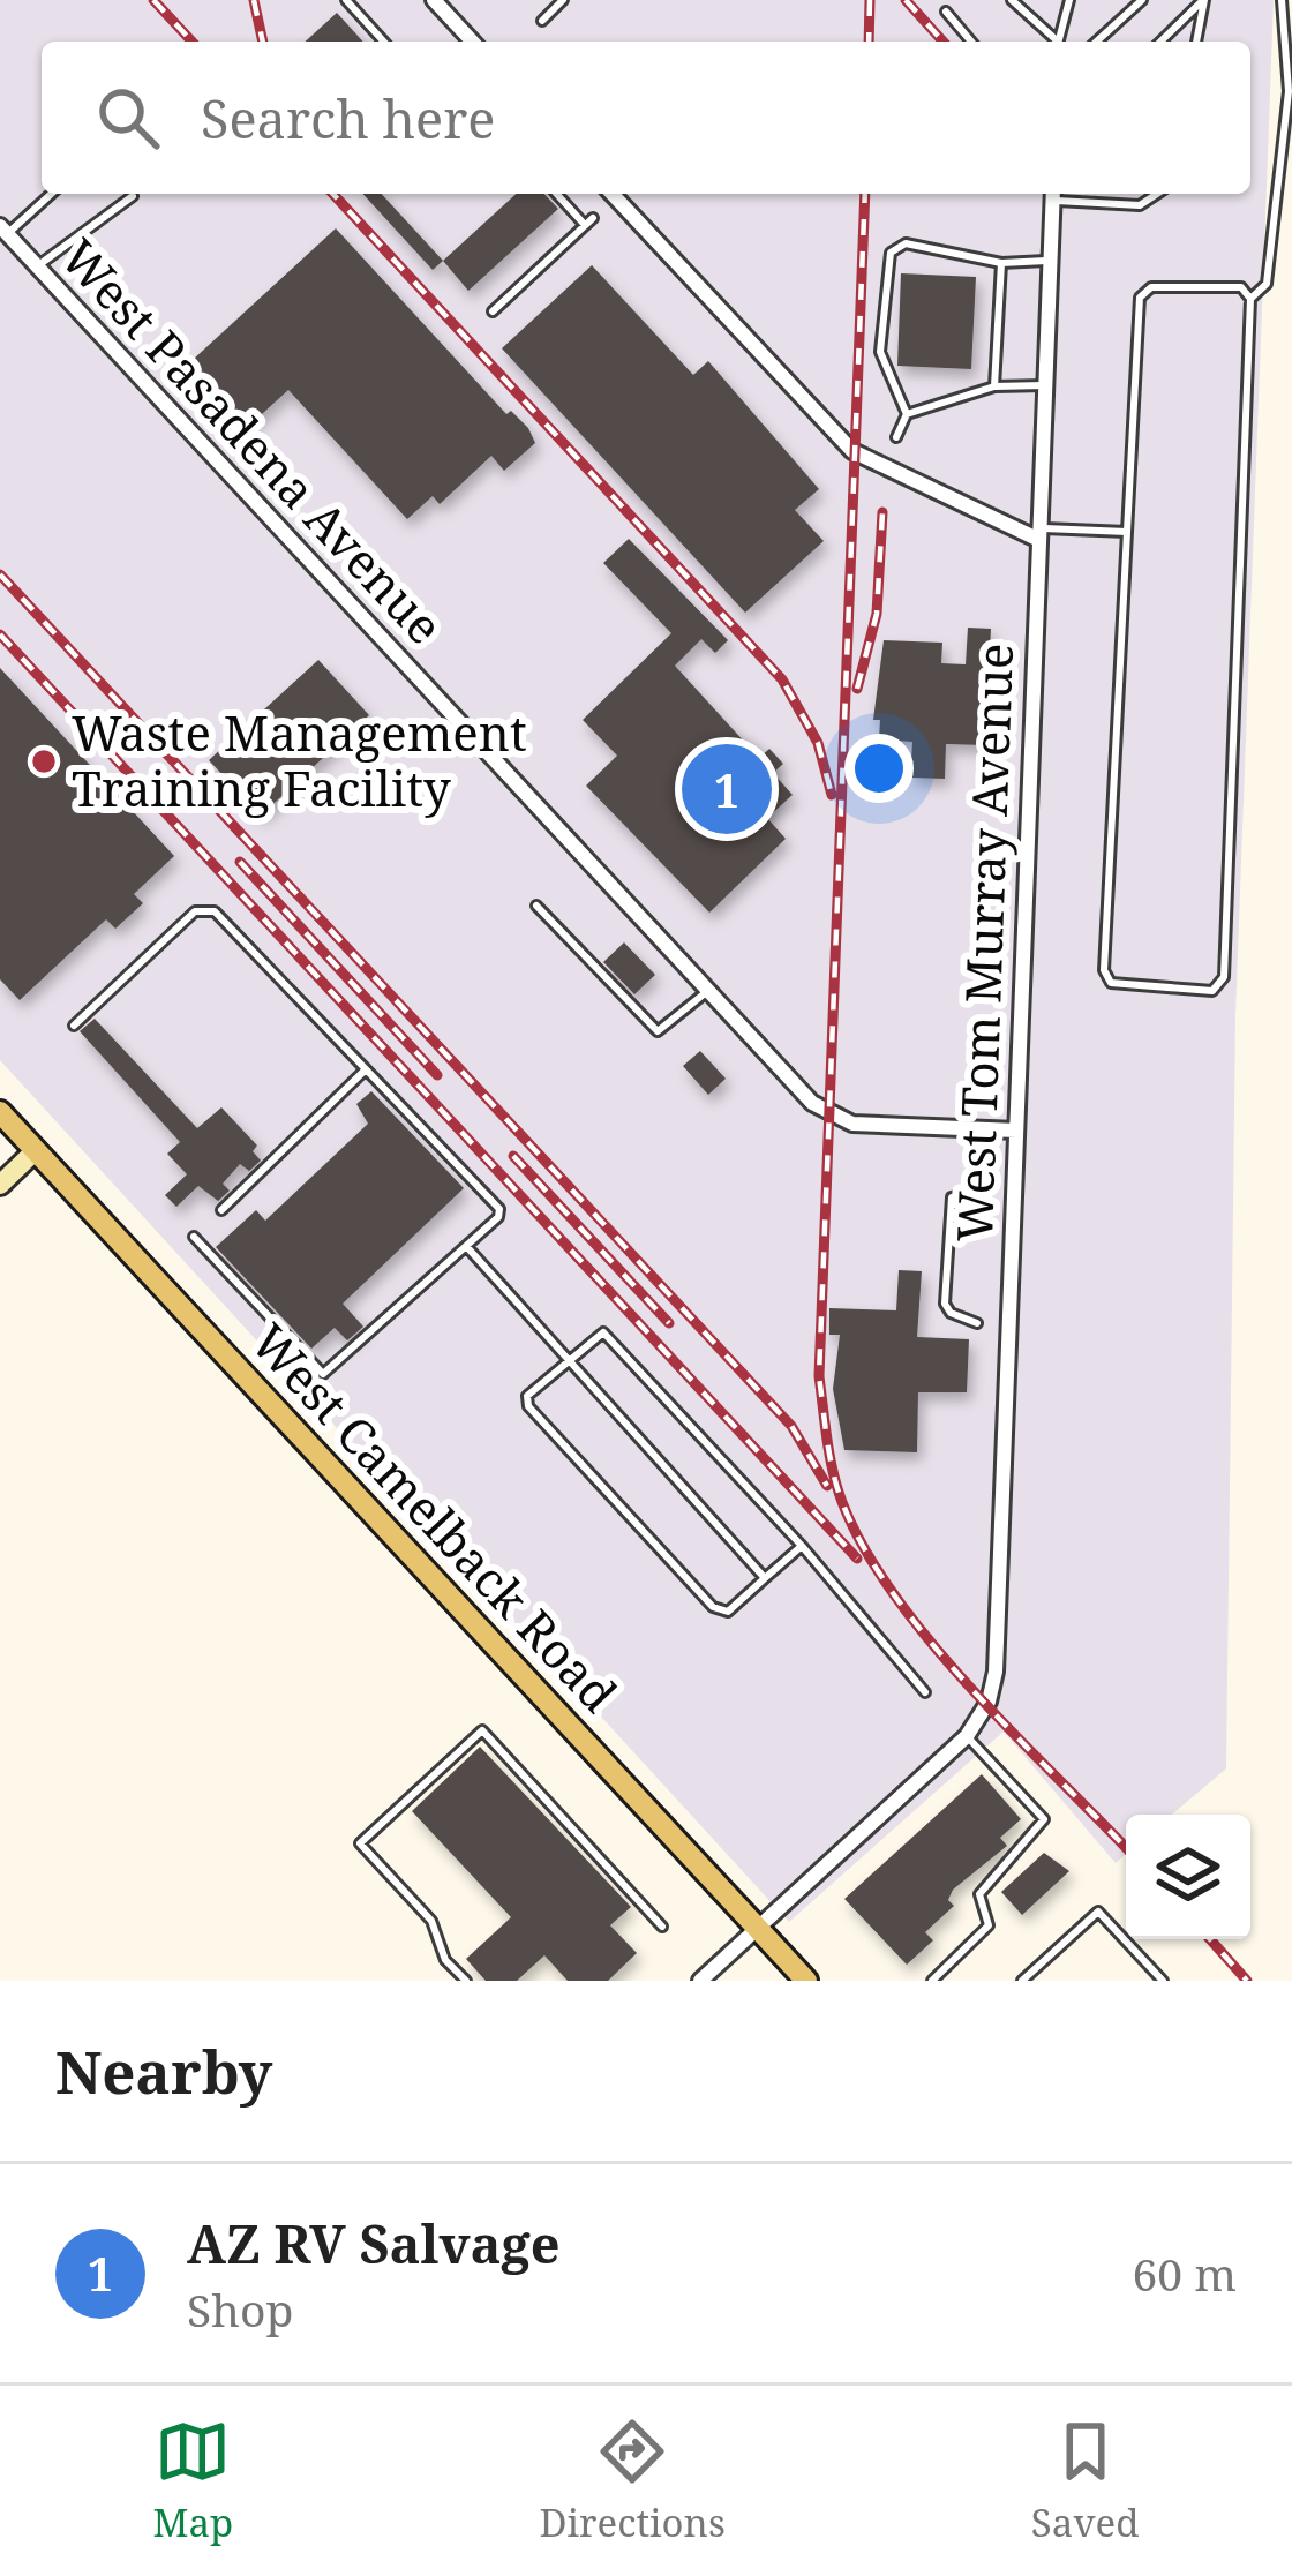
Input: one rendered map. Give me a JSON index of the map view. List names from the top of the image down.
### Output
{
  "streets": {
    "main road": ["West Camelback Road"],
    "street": ["West Pasadena Avenue", "West Tom Murray Avenue"]
  },
  "crossings": [
    ["West Pasadena Avenue", "West Tom Murray Avenue"]
  ],
  "places": ["Waste Management Training Facility"],
  "page": {
    "search": "Search here",
    "pins": "1",
    "heading": "Nearby",
    "list": [
      {
        "mark": "1",
        "name": "AZ RV Salvage",
        "note": "Shop",
        "value": "60 m"
      }
    ],
    "nav": ["Map", "Directions", "Saved"]
  }
}
